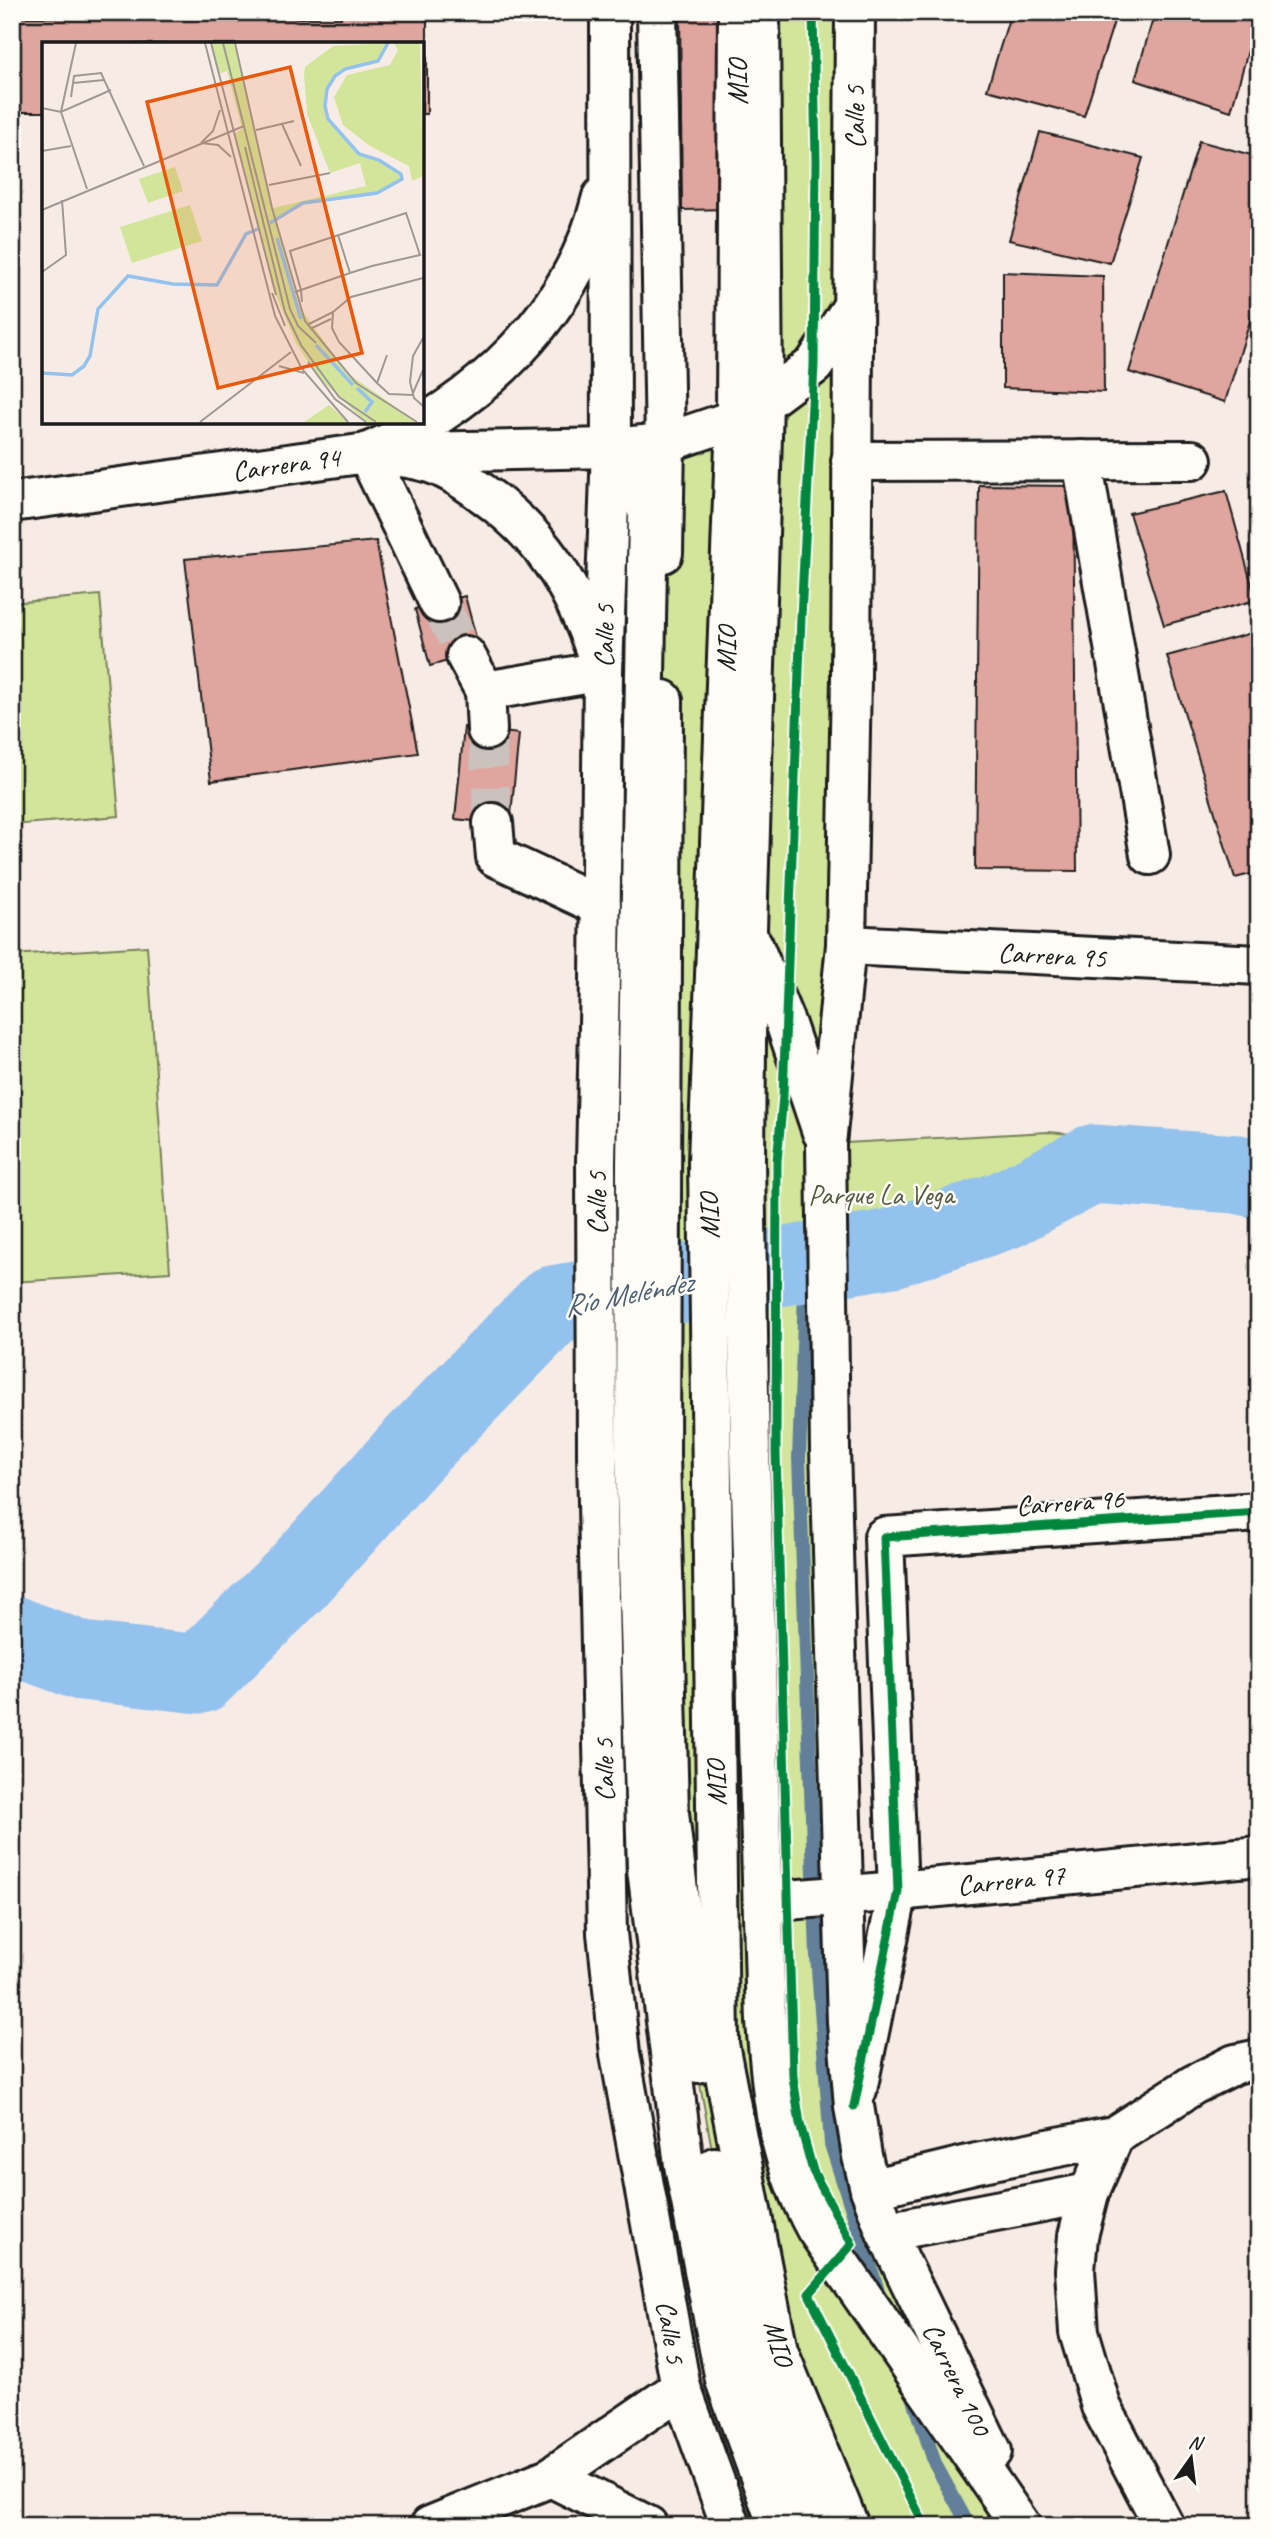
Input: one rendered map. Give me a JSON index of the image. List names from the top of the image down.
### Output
{
  "streets": {
    "main road": [
      "MIO",
      "Calle 5",
      "Carrera 94",
      "Carrera 95",
      "Carrera 96",
      "Carrera 97",
      "Carrera 100"
    ]
  },
  "crossings": [
    ["MIO", "Carrera 94"],
    ["Calle 5", "Carrera 94"],
    ["Calle 5", "Carrera 95"],
    ["Calle 5", "Carrera 97"],
    ["Calle 5", "Carrera 100"],
    ["Carrera 96", "Carrera 97"]
  ],
  "water": ["Río Meléndez"],
  "parks": ["Parque La Vega"],
  "north": "top"
}
